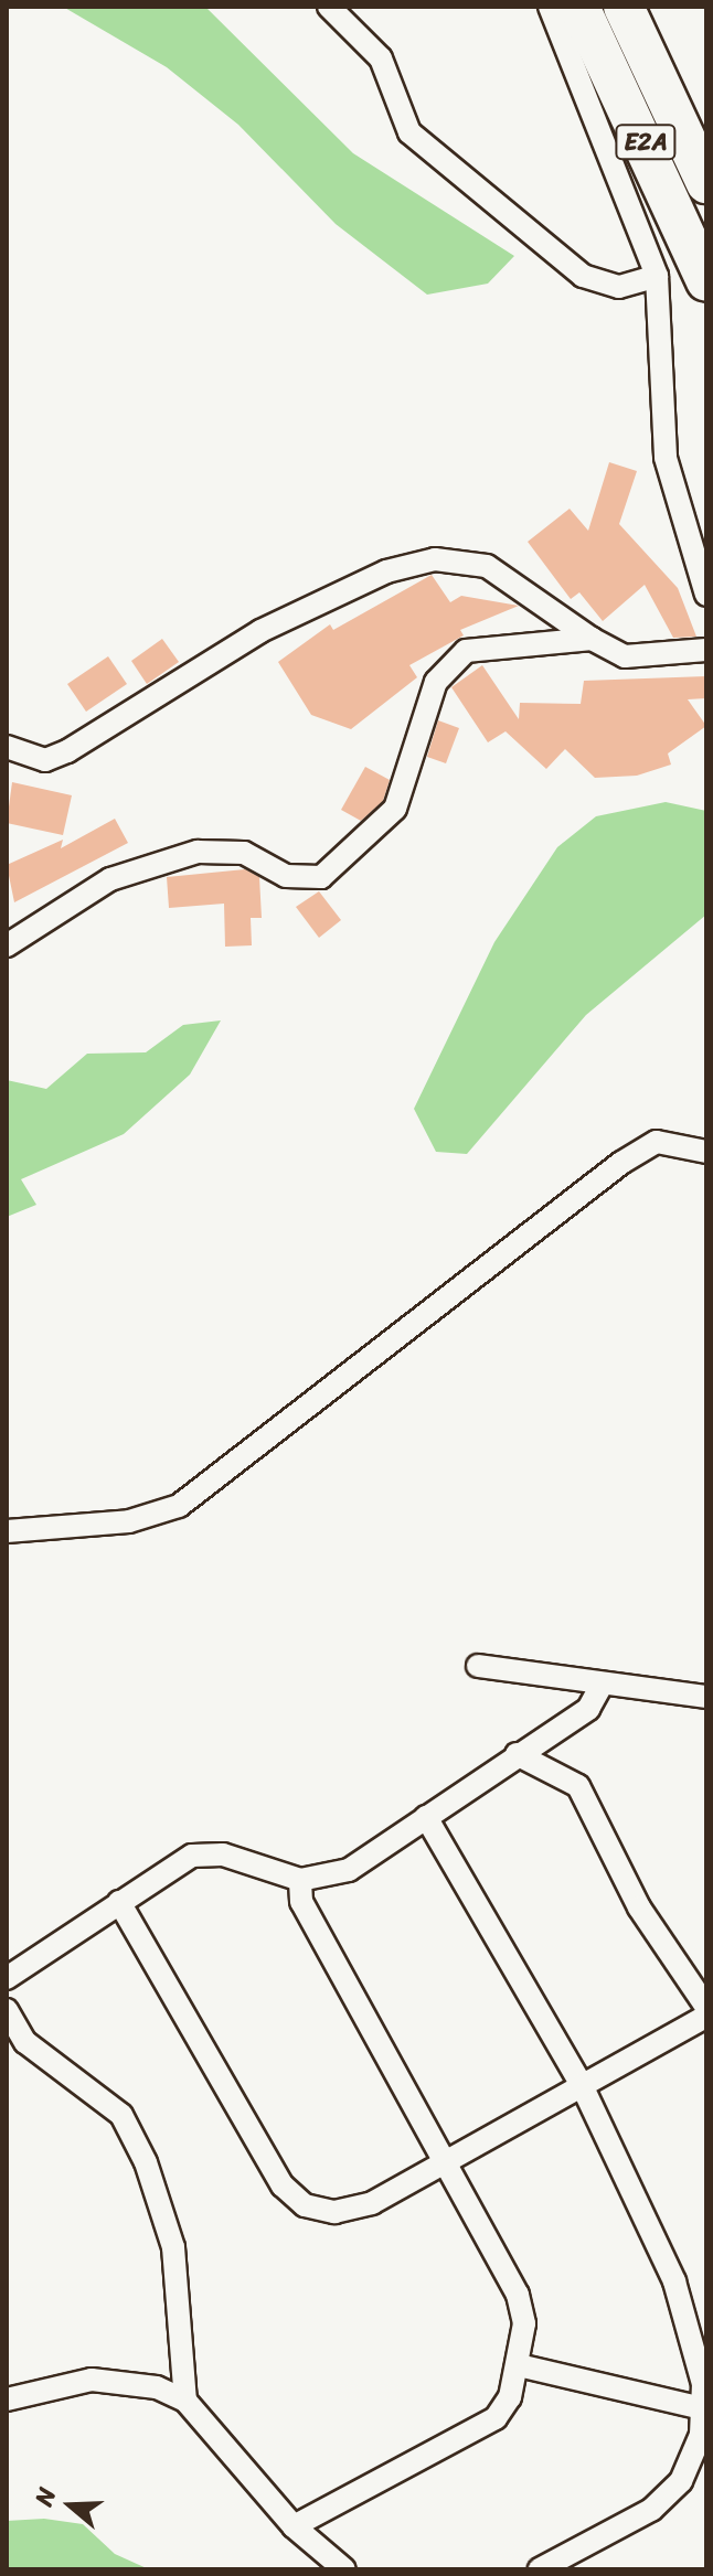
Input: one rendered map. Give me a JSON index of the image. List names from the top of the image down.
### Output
{
  "streets": {
    "highway": ["E2A"]
  },
  "north": "left"
}
